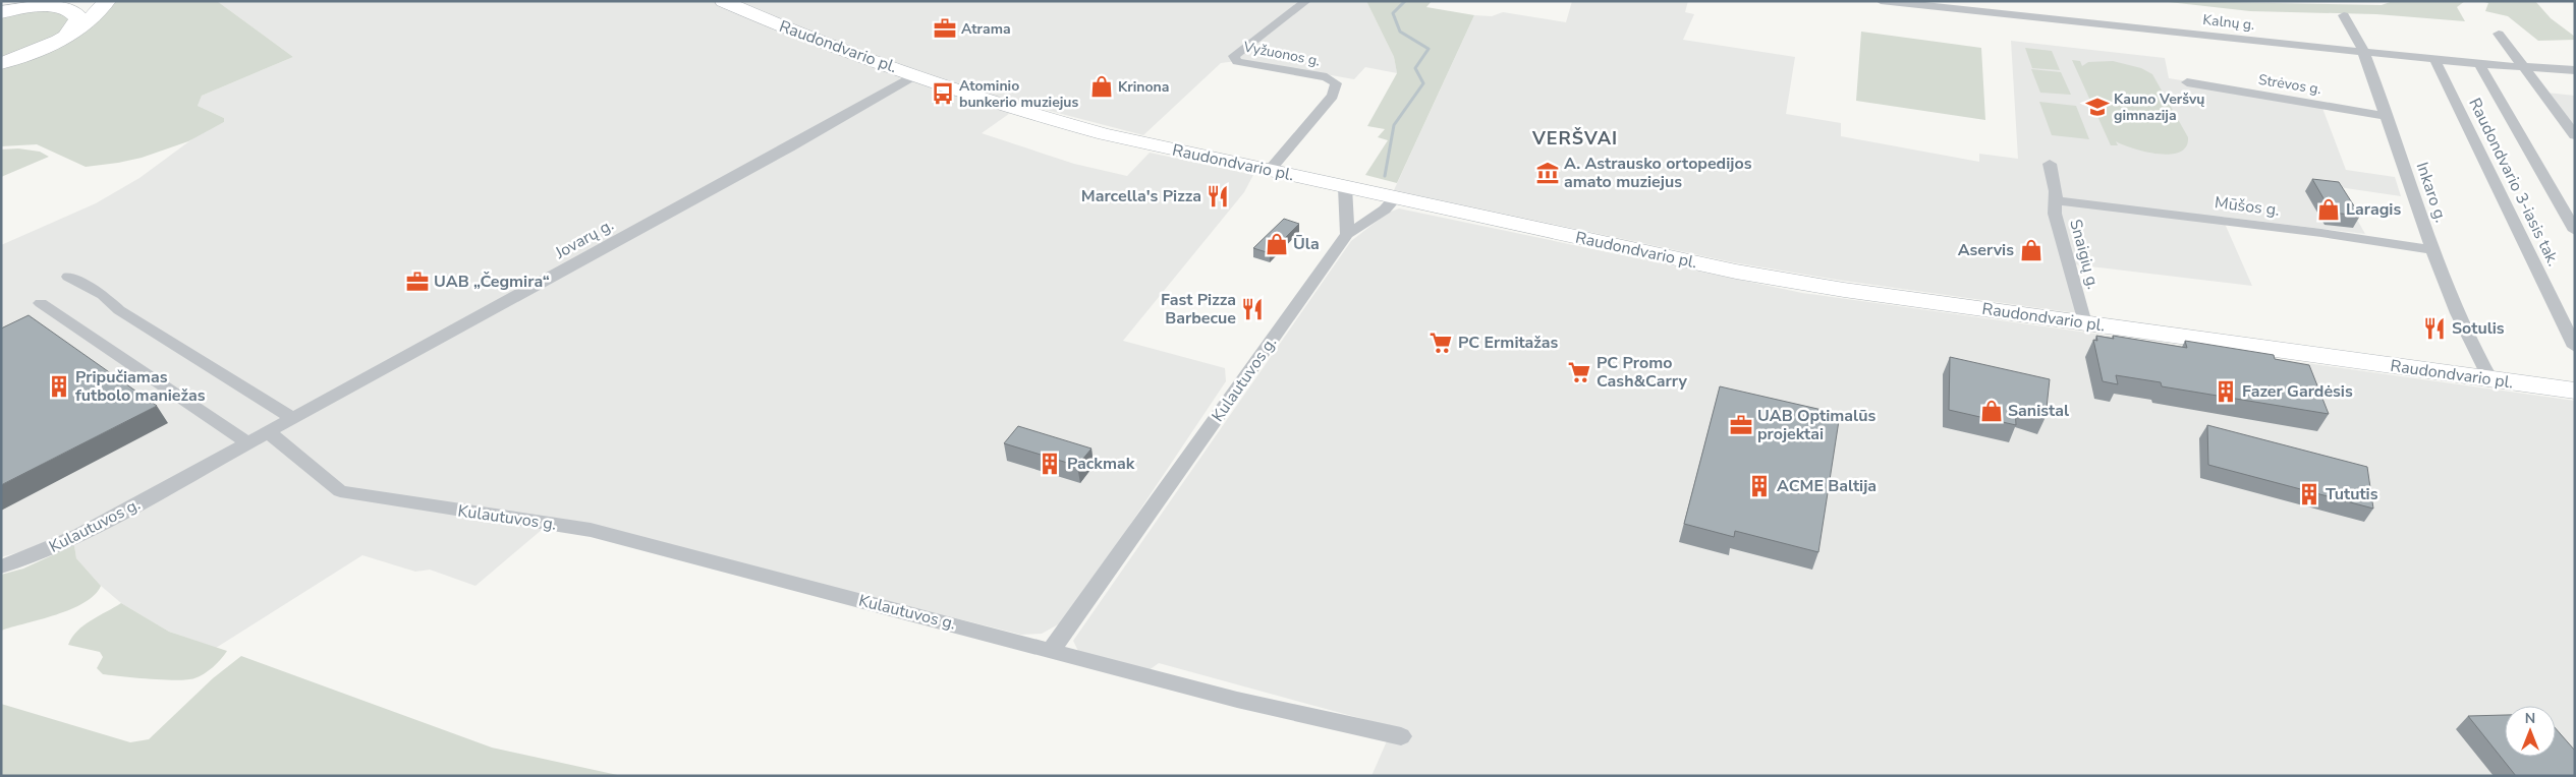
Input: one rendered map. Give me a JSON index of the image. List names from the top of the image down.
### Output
{
  "streets": {
    "main road": ["Raudondvario pl."],
    "street": [
      "Kalnų g.",
      "Vyžuonos g.",
      "Strėvos g.",
      "Raudondvario 3-iasis tak.",
      "Inkaro g.",
      "Mūšos g.",
      "Jovarų g.",
      "Snaigių g.",
      "Kulautuvos g."
    ]
  },
  "crossings": [
    ["Kalnų g.", "Raudondvario 3-iasis tak."],
    ["Kalnų g.", "Inkaro g."],
    ["Raudondvario pl.", "Vyžuonos g."],
    ["Raudondvario pl.", "Inkaro g."],
    ["Raudondvario pl.", "Jovarų g."],
    ["Raudondvario pl.", "Snaigių g."],
    ["Raudondvario pl.", "Kulautuvos g."],
    ["Strėvos g.", "Inkaro g."],
    ["Inkaro g.", "Mūšos g."],
    ["Mūšos g.", "Snaigių g."],
    ["Jovarų g.", "Kulautuvos g."]
  ],
  "districts": ["VERŠVAI"],
  "places": {
    "office": ["Atrama", "UAB „Čegmira“", "UAB Optimalūs projektai"],
    "shop": [
      "Krinona",
      "Laragis",
      "Ūla",
      "Aservis",
      "Sanistal"
    ],
    "bus stop": ["Atominio bunkerio muziejus"],
    "school or university": ["Kauno Veršvų gimnazija"],
    "museum": ["A. Astrausko ortopedijos amato muziejus"],
    "restaurant": ["Marcella's Pizza", "Fast Pizza Barbecue", "Sotulis"],
    "supermarket": ["PC Ermitažas", "PC Promo Cash&Carry"],
    "building": [
      "Pripučiamas futbolo maniežas",
      "Fazer Gardėsis",
      "Packmak",
      "ACME Baltija",
      "Tututis"
    ]
  },
  "north": "top"
}
